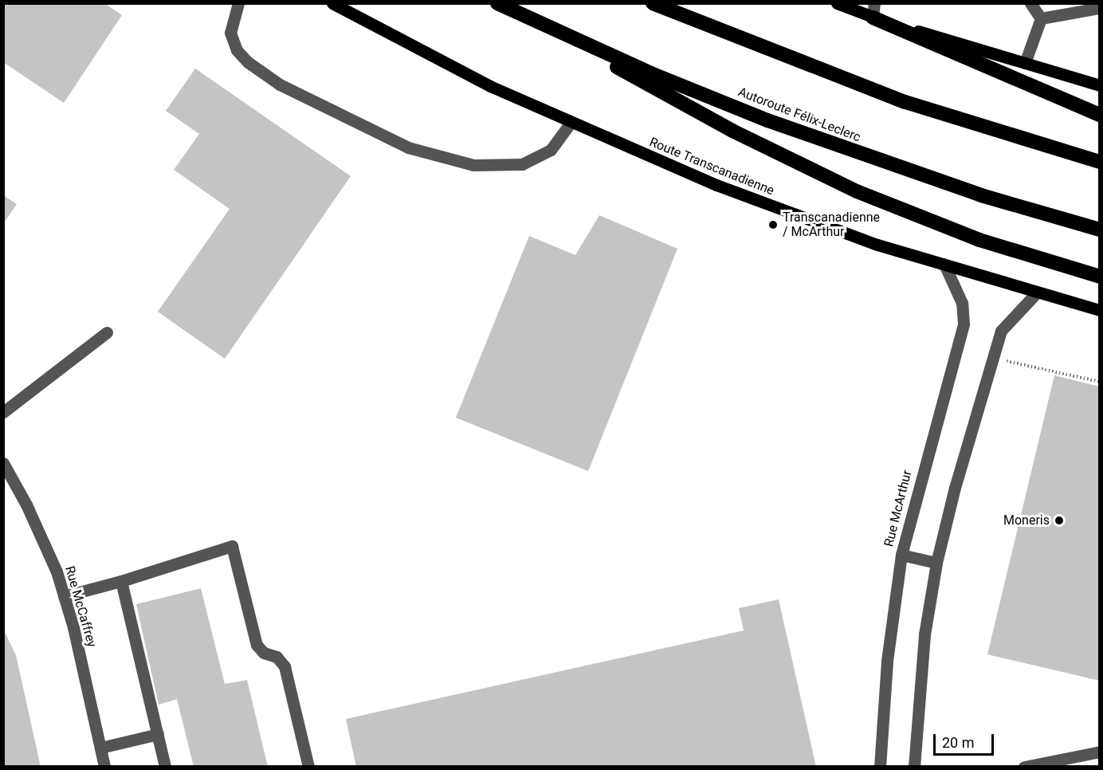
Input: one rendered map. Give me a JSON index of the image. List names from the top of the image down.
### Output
{
  "streets": {
    "highway": ["Autoroute Félix-Leclerc"],
    "main road": ["Route Transcanadienne"],
    "street": ["Rue McArthur", "Rue McCaffrey"]
  },
  "crossings": [
    ["Route Transcanadienne", "Rue McArthur"]
  ],
  "places": ["Transcanadienne / McArthur", "Moneris"],
  "scale_bar": "20 m"
}
